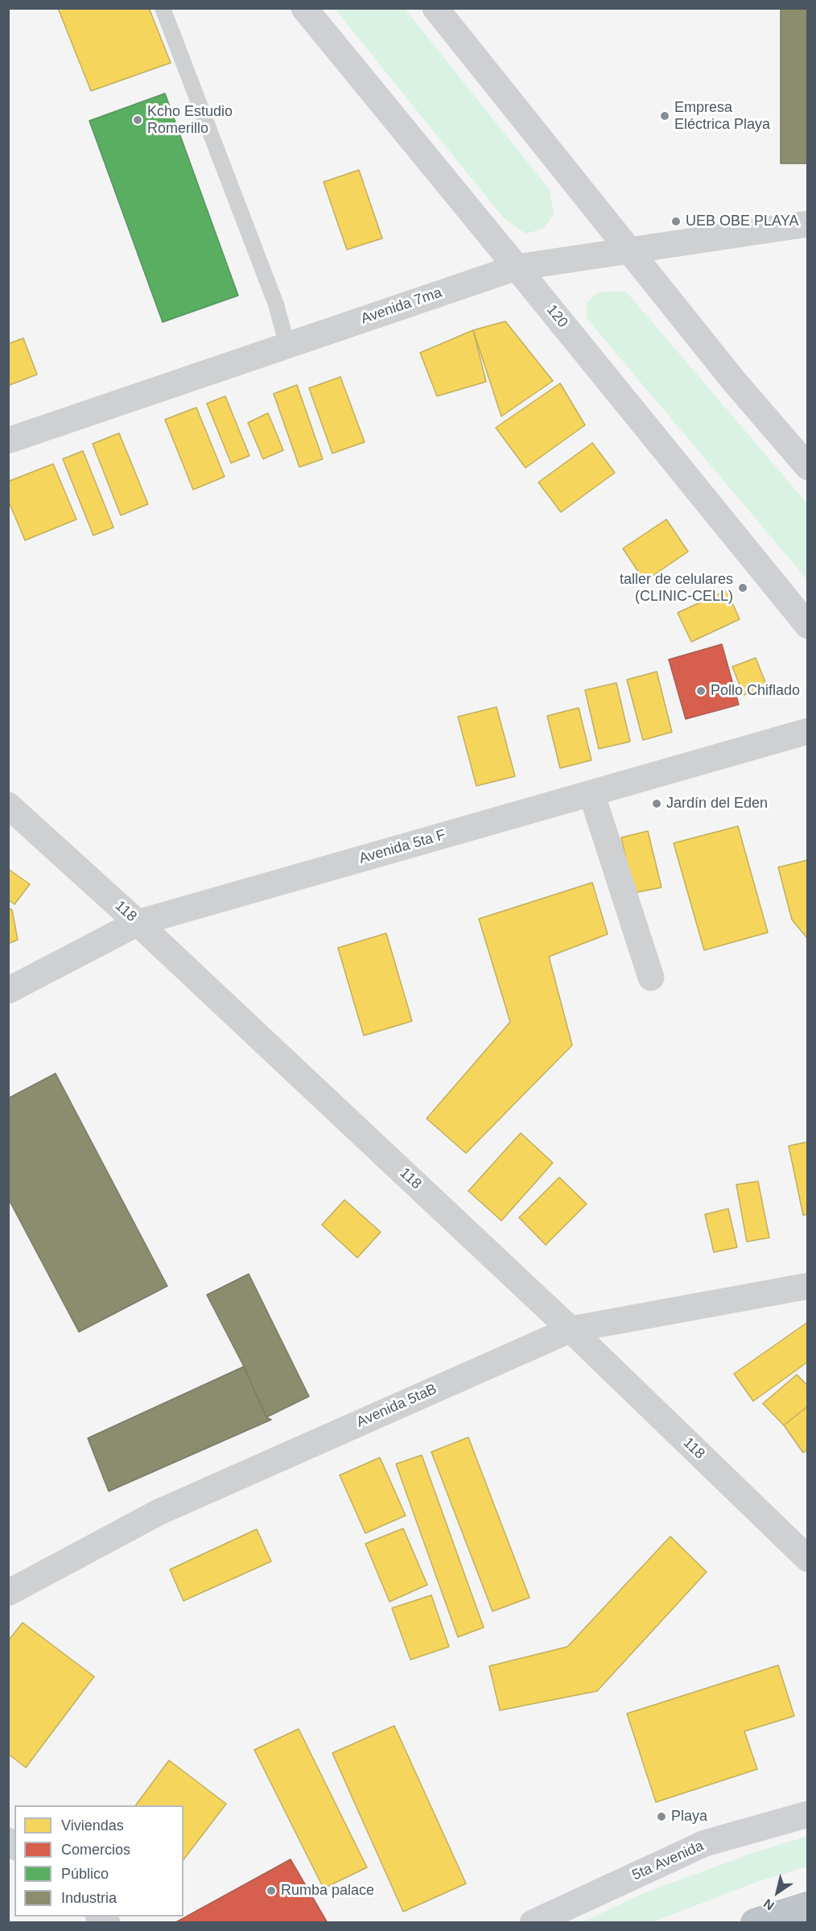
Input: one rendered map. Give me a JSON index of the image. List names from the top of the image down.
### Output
{
  "streets": {
    "main road": ["120", "5ta Avenida"],
    "street": [
      "Avenida 7ma",
      "Avenida 5ta F",
      "118",
      "Avenida 5taB"
    ]
  },
  "crossings": [
    ["Avenida 7ma", "120"],
    ["Avenida 5ta F", "118"],
    ["118", "Avenida 5taB"]
  ],
  "places": [
    "Empresa Eléctrica Playa",
    "Kcho Estudio Romerillo",
    "UEB OBE PLAYA",
    "taller de celulares (CLINIC-CELL)",
    "Pollo Chiflado",
    "Jardín del Eden",
    "Playa",
    "Rumba palace"
  ],
  "legend": [
    "Viviendas",
    "Comercios",
    "Público",
    "Industria"
  ],
  "north": "bottom left"
}
